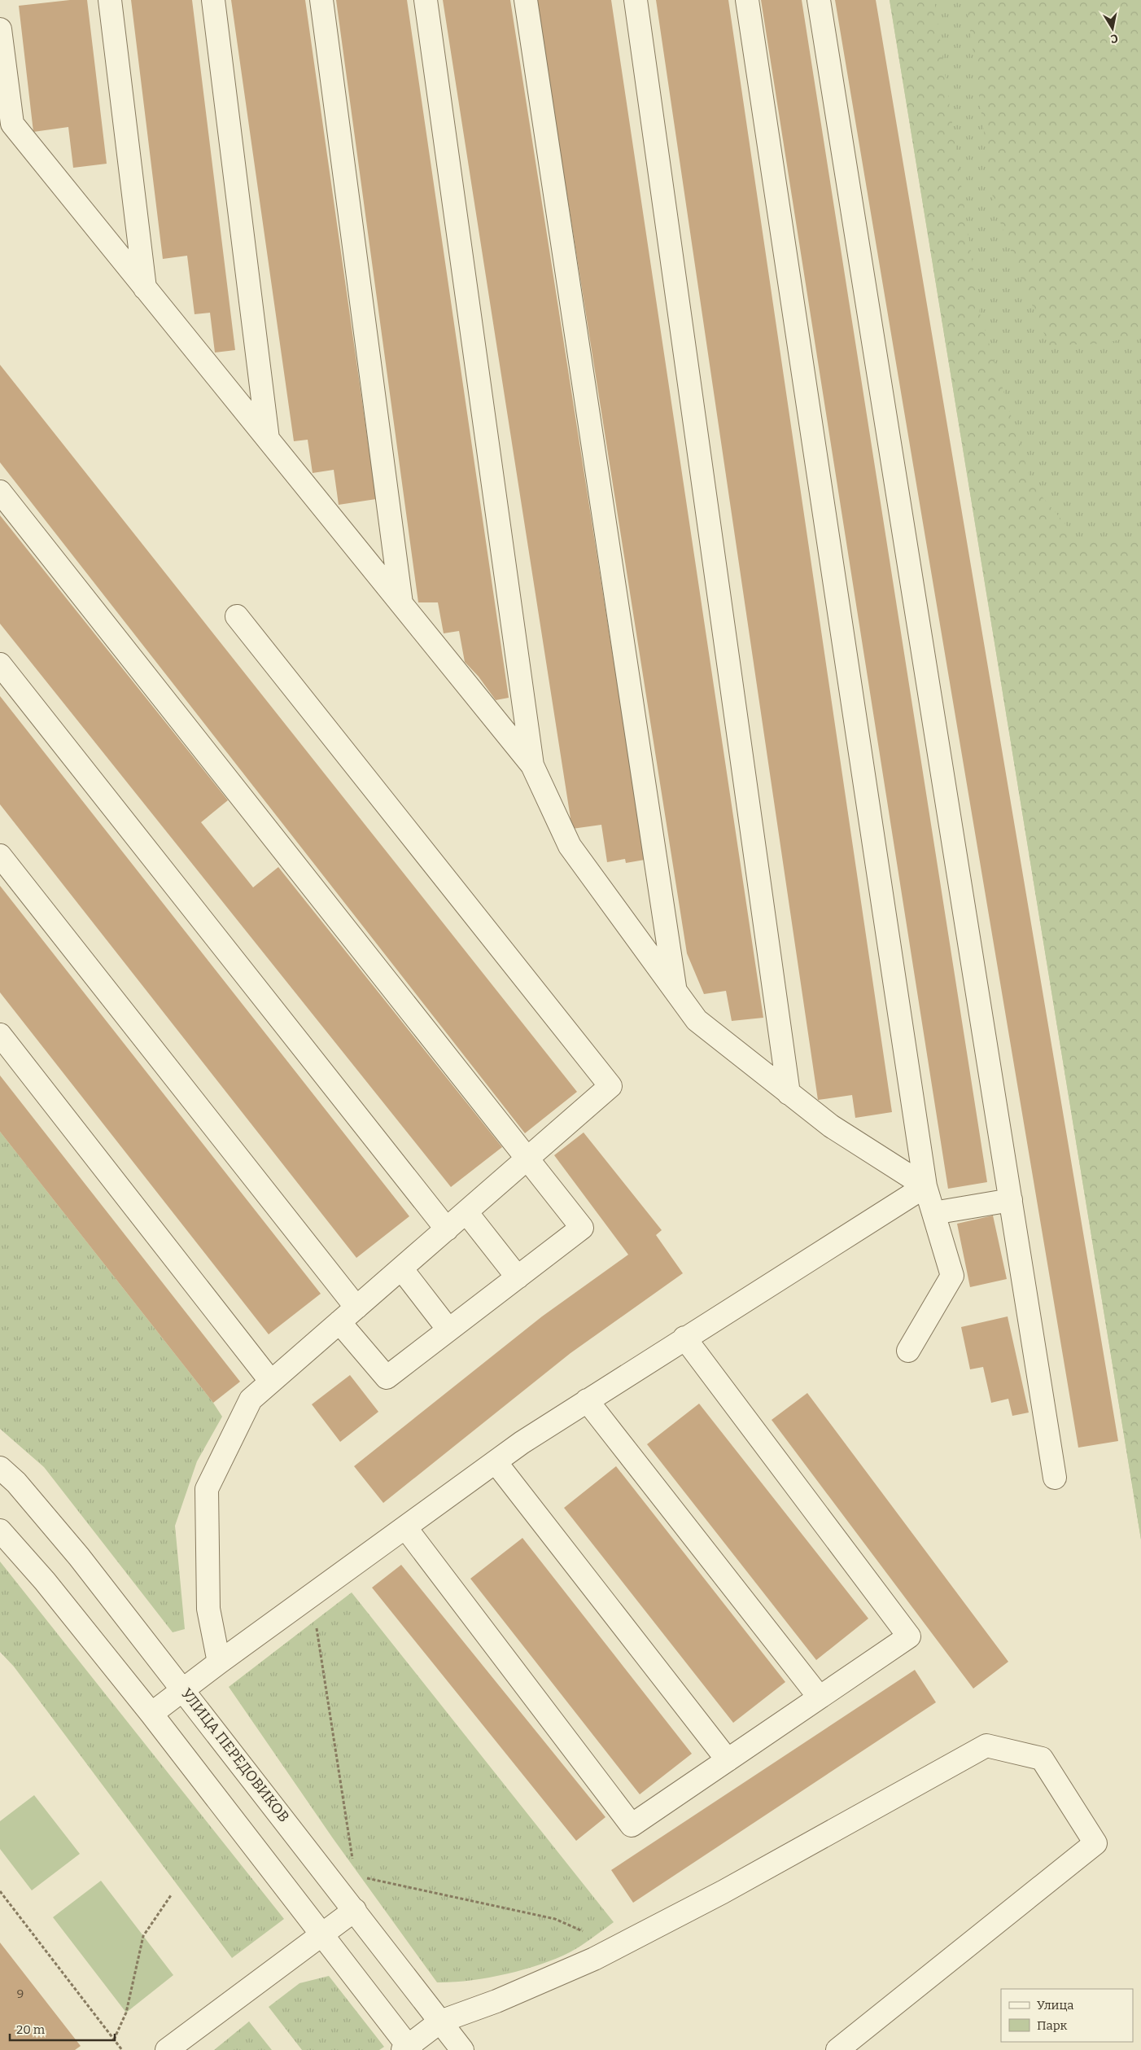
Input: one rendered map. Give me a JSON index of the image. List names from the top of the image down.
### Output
{
  "streets": {
    "street": ["УЛИЦА ПЕРЕДОВИКОВ"]
  },
  "house_numbers": ["9"],
  "legend": ["Улица", "Парк"],
  "scale_bar": "20 m",
  "north": "bottom"
}
